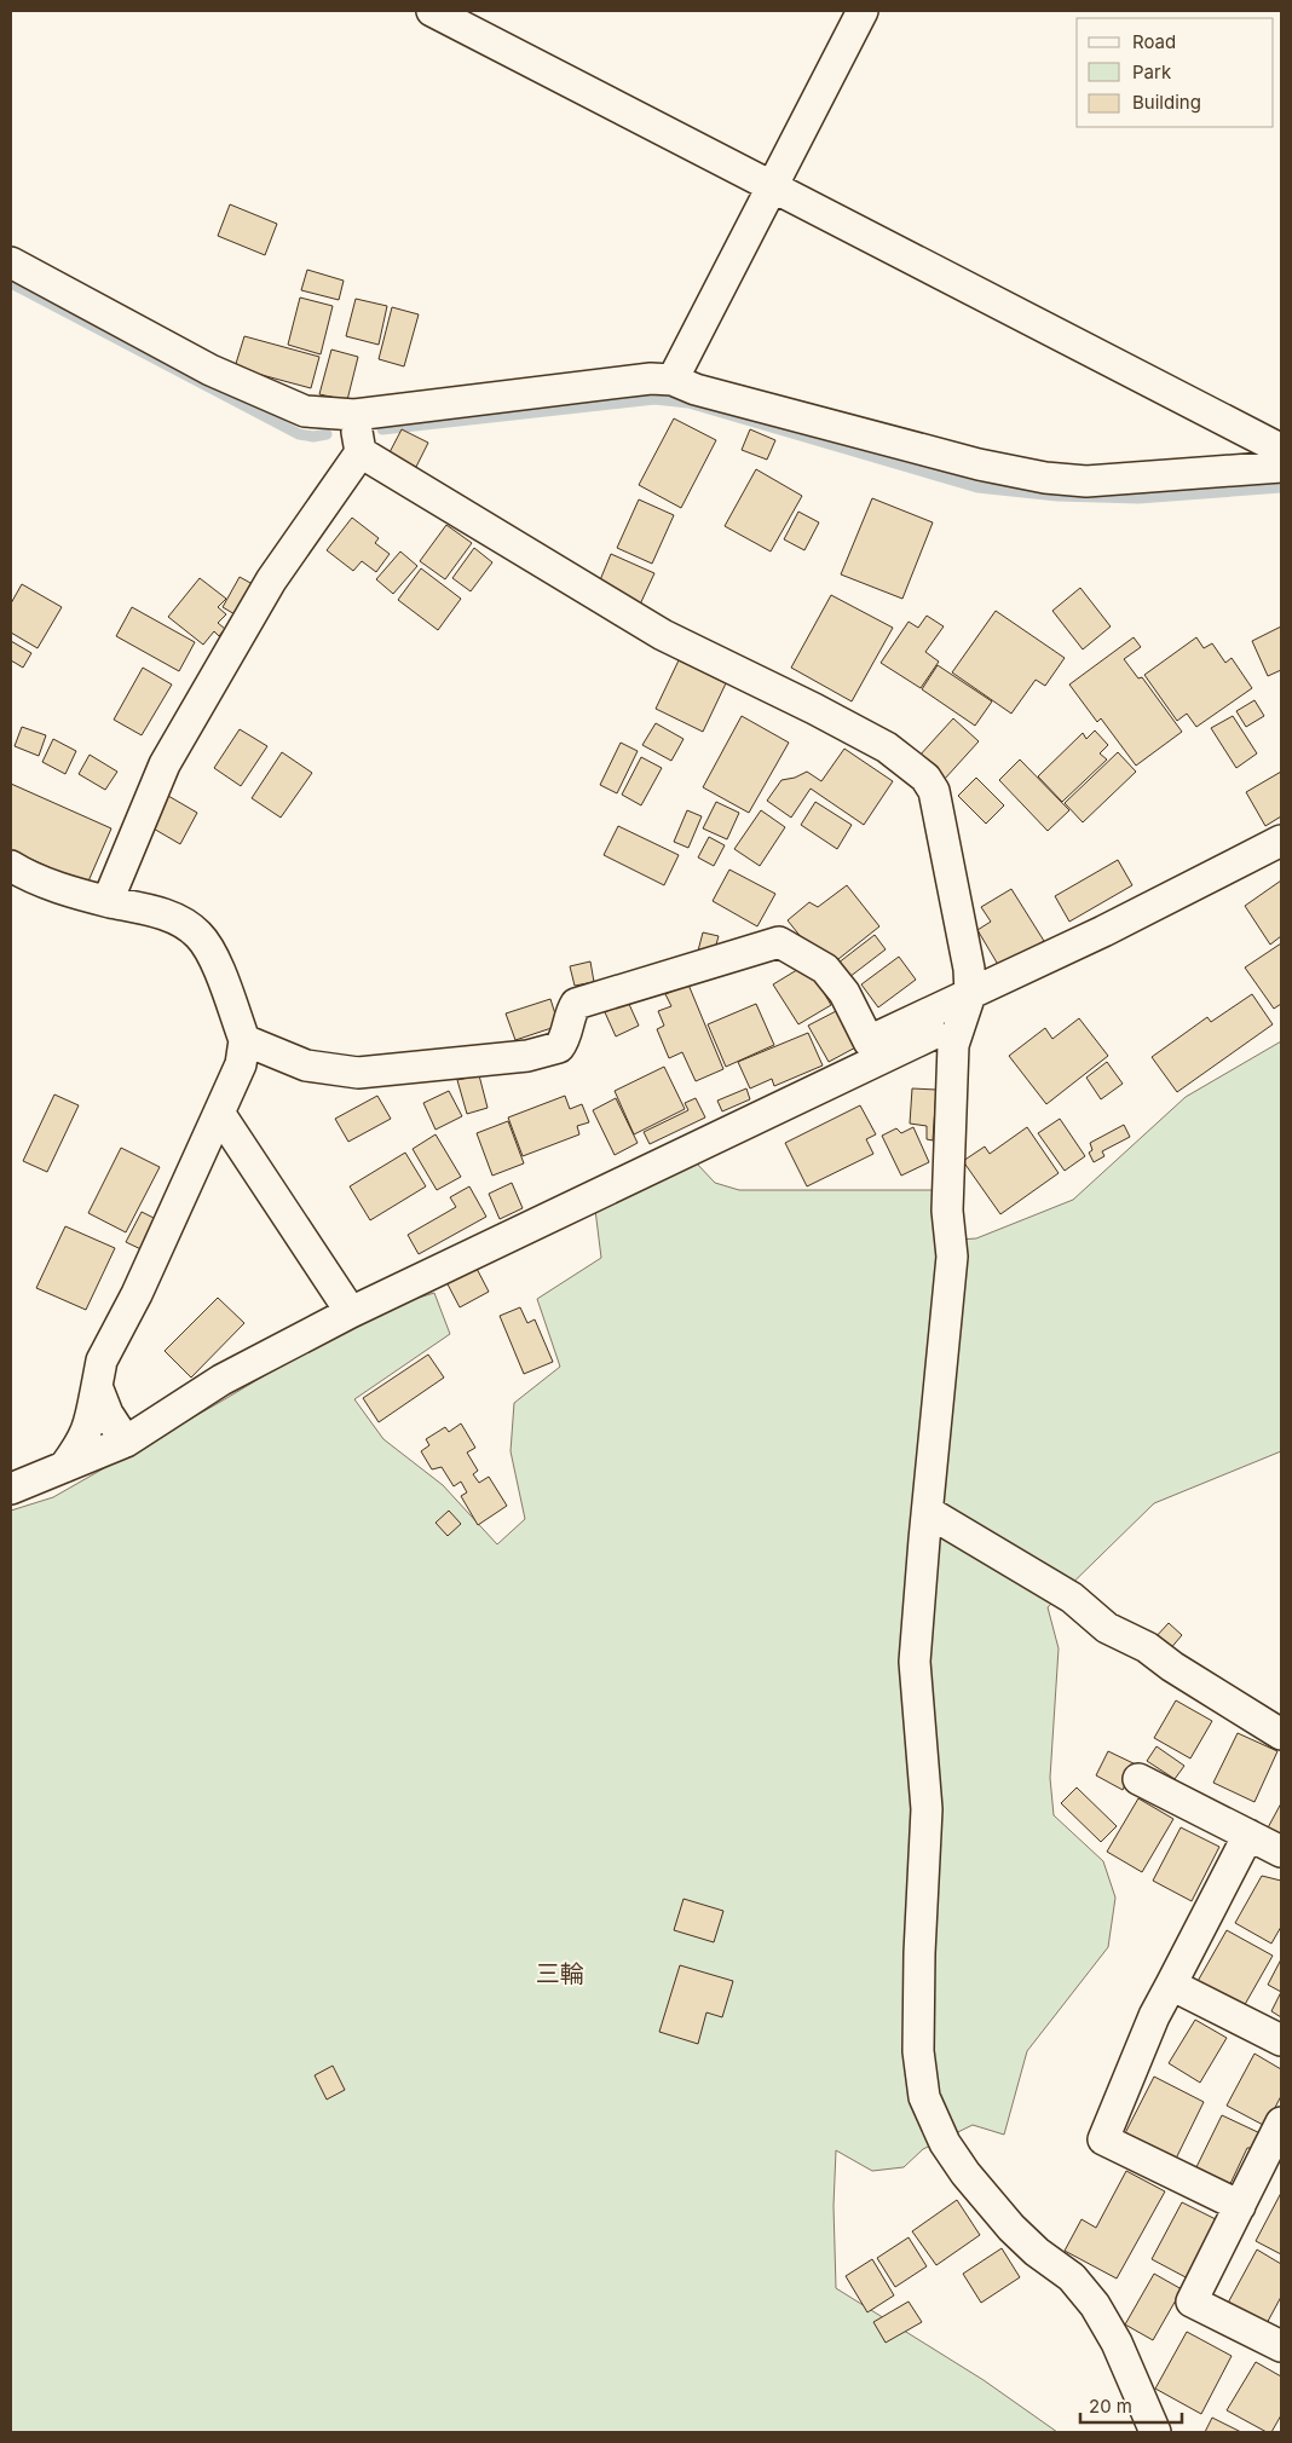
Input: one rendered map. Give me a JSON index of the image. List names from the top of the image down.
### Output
{
  "districts": ["三輪"],
  "legend": ["Road", "Park", "Building"],
  "scale_bar": "20 m"
}
